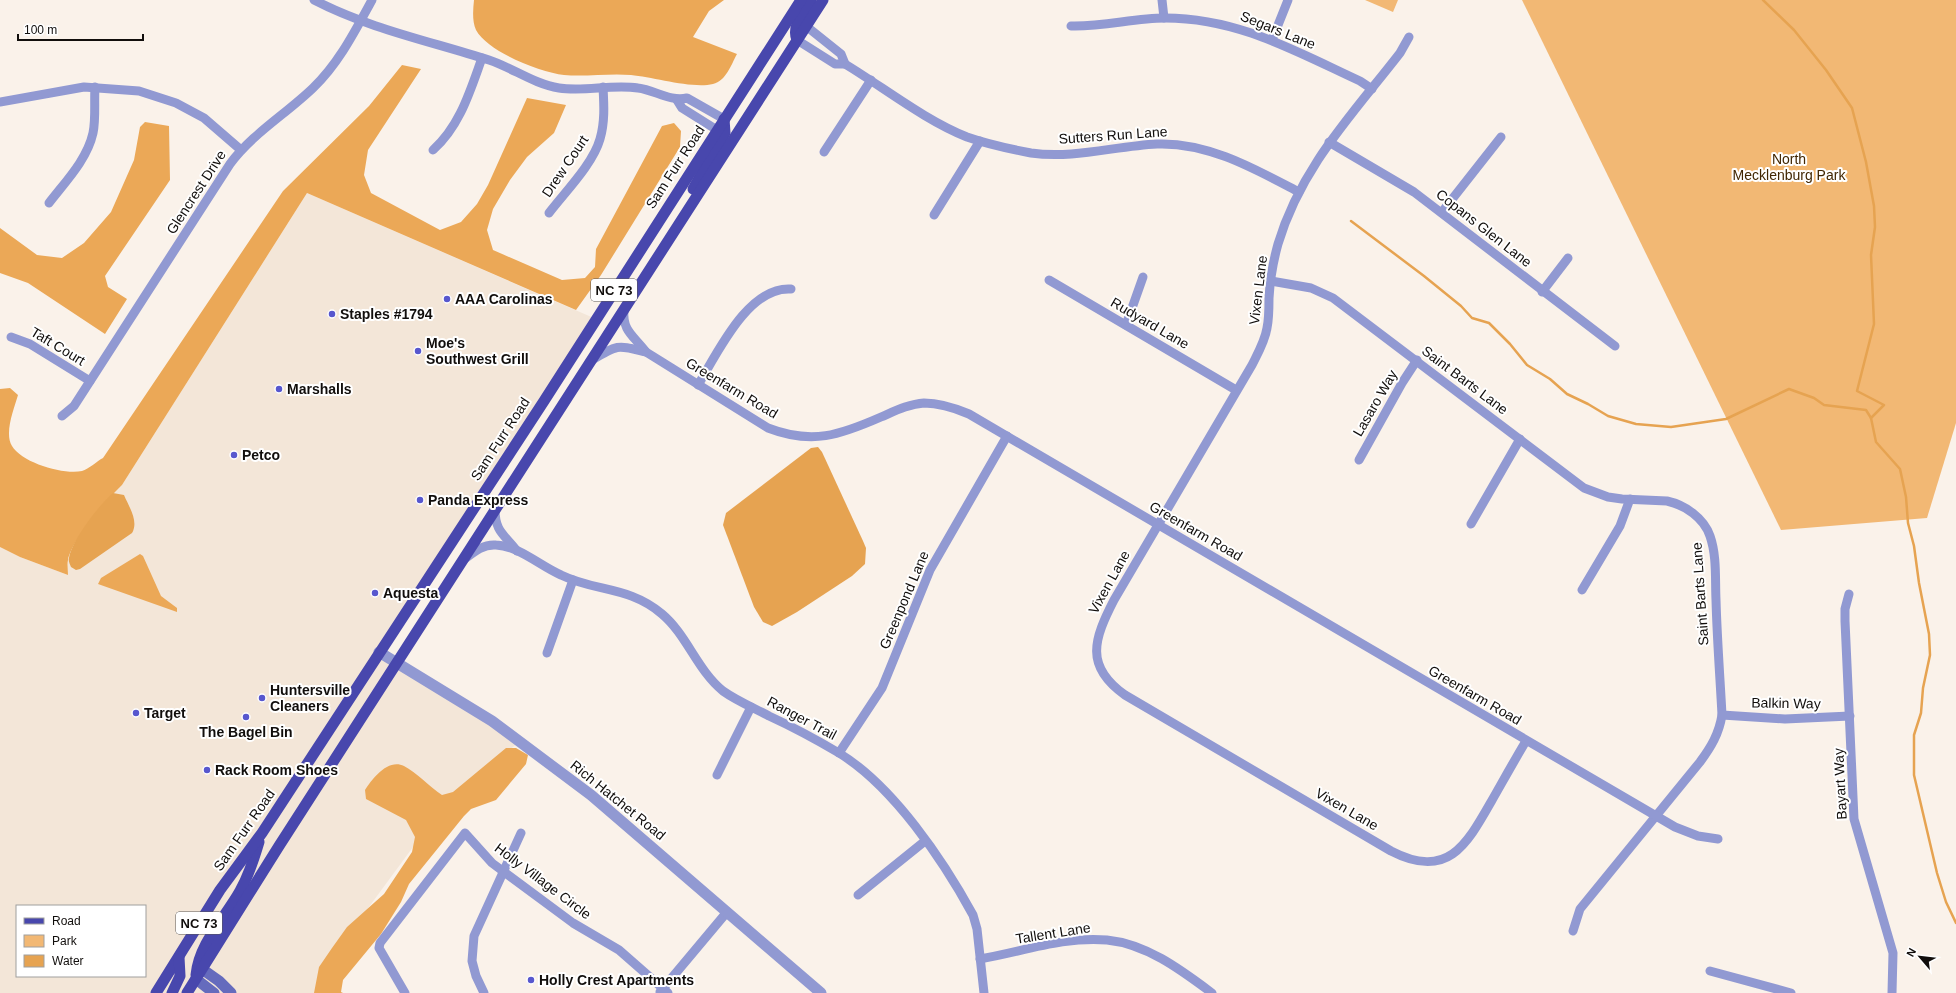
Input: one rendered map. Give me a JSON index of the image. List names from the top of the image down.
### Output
{
  "streets": {
    "main road": ["Sam Furr Road", "NC 73"],
    "street": [
      "Segars Lane",
      "Sutters Run Lane",
      "Drew Court",
      "Glencrest Drive",
      "Copans Glen Lane",
      "Vixen Lane",
      "Rudyard Lane",
      "Taft Court",
      "Saint Barts Lane",
      "Greenfarm Road",
      "Lasaro Way",
      "Greenpond Lane",
      "Balkin Way",
      "Ranger Trail",
      "Bayart Way",
      "Rich Hatchet Road",
      "Holly Village Circle",
      "Tallent Lane"
    ]
  },
  "crossings": [
    ["Segars Lane", "Vixen Lane"],
    ["Sutters Run Lane", "NC 73"],
    ["Sutters Run Lane", "Vixen Lane"],
    ["Sam Furr Road", "Rich Hatchet Road"],
    ["Glencrest Drive", "Taft Court"],
    ["Copans Glen Lane", "Vixen Lane"],
    ["NC 73", "Greenfarm Road"],
    ["NC 73", "Ranger Trail"],
    ["NC 73", "Rich Hatchet Road"],
    ["Vixen Lane", "Rudyard Lane"],
    ["Vixen Lane", "Saint Barts Lane"],
    ["Vixen Lane", "Greenfarm Road"],
    ["Saint Barts Lane", "Greenfarm Road"],
    ["Saint Barts Lane", "Lasaro Way"],
    ["Saint Barts Lane", "Balkin Way"],
    ["Greenfarm Road", "Greenpond Lane"],
    ["Greenpond Lane", "Ranger Trail"],
    ["Balkin Way", "Bayart Way"],
    ["Ranger Trail", "Tallent Lane"]
  ],
  "parks": ["North Mecklenburg Park"],
  "places": [
    "AAA Carolinas",
    "Staples #1794",
    "Moe's Southwest Grill",
    "Marshalls",
    "Petco",
    "Panda Express",
    "Aquesta",
    "Huntersville Cleaners",
    "Target",
    "The Bagel Bin",
    "Rack Room Shoes",
    "Holly Crest Apartments"
  ],
  "legend": ["Road", "Park", "Water"],
  "scale_bar": "100 m",
  "north": "top left"
}
